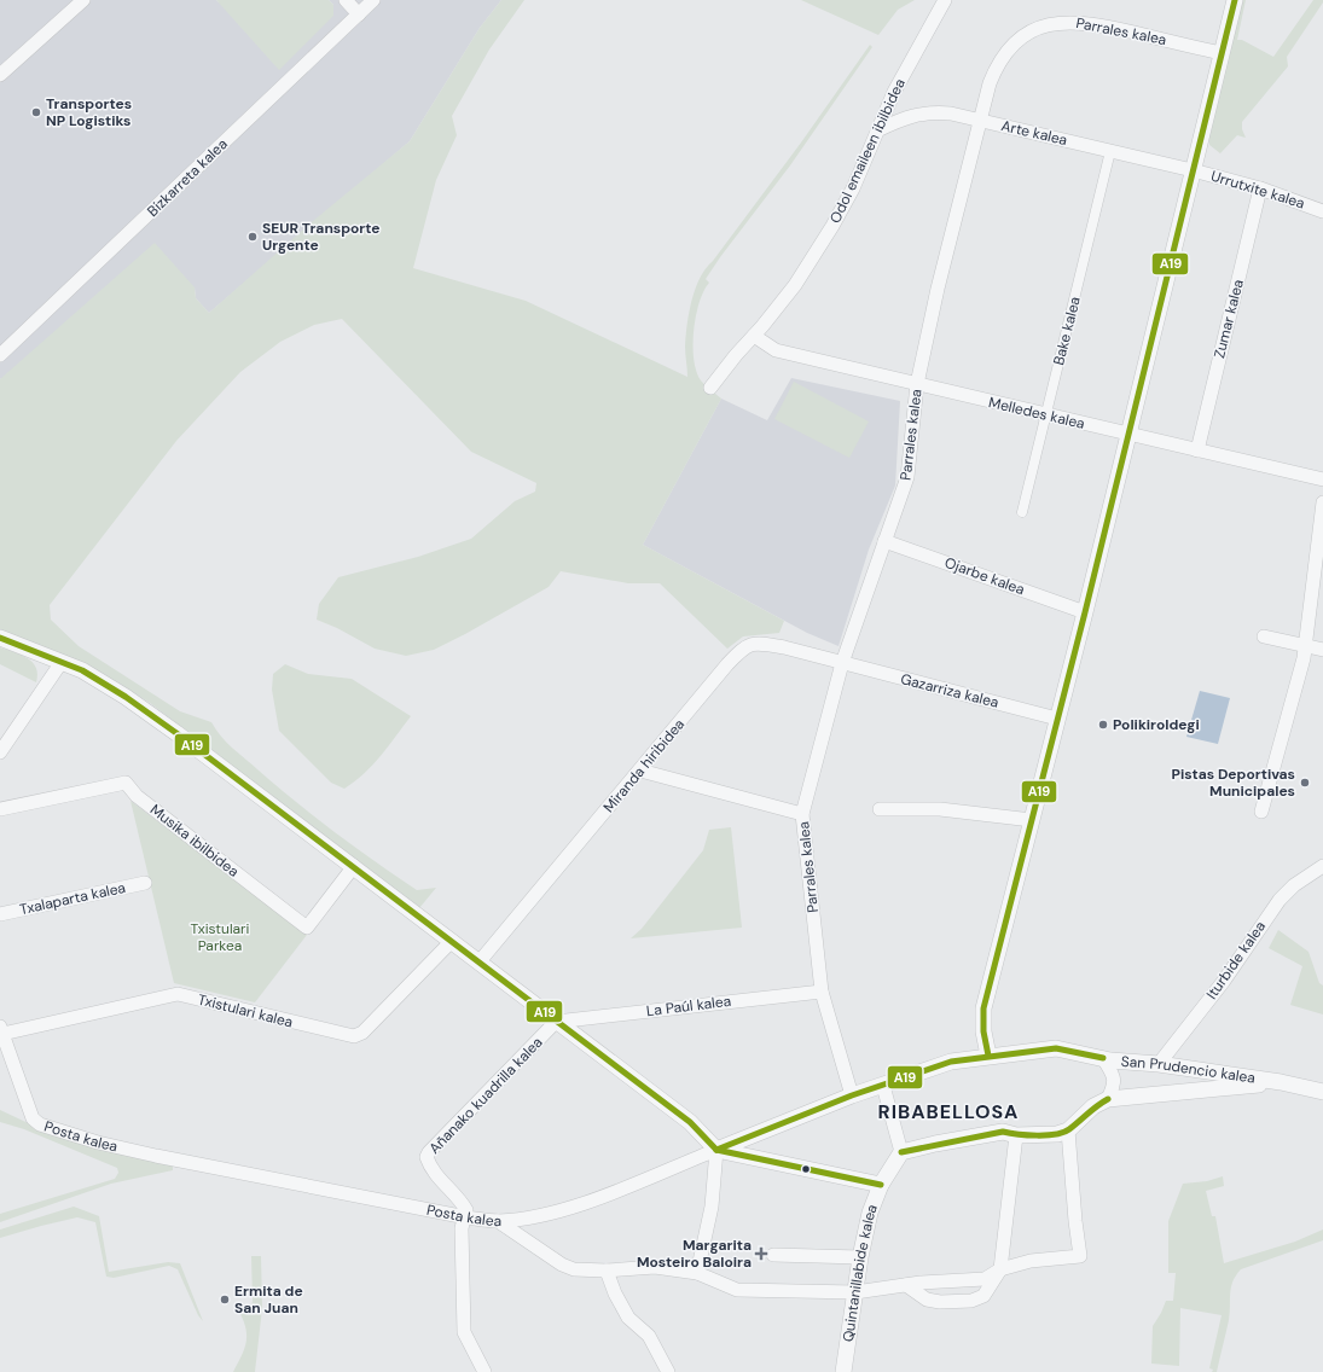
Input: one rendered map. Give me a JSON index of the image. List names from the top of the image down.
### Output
{
  "streets": {
    "street": [
      "Parrales kalea",
      "Arte kalea",
      "Odol emaileen ibilbidea",
      "Bizkarreta kalea",
      "Urrutxite kalea",
      "Zumar kalea",
      "Bake kalea",
      "Melledes kalea",
      "Ojarbe kalea",
      "Gazarriza kalea",
      "Miranda hiribidea",
      "Musika ibilbidea",
      "Txalaparta kalea",
      "Iturbide kalea",
      "La Paúl kalea",
      "Txistulari kalea",
      "San Prudencio kalea",
      "Añanako kuadrilla kalea",
      "Posta kalea",
      "Quintanillabide kalea"
    ]
  },
  "crossings": [
    ["Parrales kalea", "Arte kalea"],
    ["Parrales kalea", "Melledes kalea"],
    ["Parrales kalea", "Ojarbe kalea"],
    ["Parrales kalea", "Gazarriza kalea"],
    ["Parrales kalea", "Miranda hiribidea"],
    ["Parrales kalea", "La Paúl kalea"],
    ["Parrales kalea", "Posta kalea"],
    ["Arte kalea", "Odol emaileen ibilbidea"],
    ["Arte kalea", "Urrutxite kalea"],
    ["Arte kalea", "Bake kalea"],
    ["Odol emaileen ibilbidea", "Melledes kalea"],
    ["Urrutxite kalea", "Zumar kalea"],
    ["Zumar kalea", "Melledes kalea"],
    ["Bake kalea", "Melledes kalea"],
    ["Gazarriza kalea", "Miranda hiribidea"],
    ["Iturbide kalea", "San Prudencio kalea"],
    ["La Paúl kalea", "Añanako kuadrilla kalea"],
    ["Txistulari kalea", "Posta kalea"],
    ["San Prudencio kalea", "Posta kalea"],
    ["Añanako kuadrilla kalea", "Posta kalea"]
  ],
  "districts": ["RIBABELLOSA"],
  "parks": ["Txistulari Parkea"],
  "places": {
    "other": [
      "Transportes NP Logistiks",
      "SEUR Transporte Urgente",
      "Polikiroldegi",
      "Pistas Deportivas Municipales",
      "Ermita de San Juan"
    ],
    "health": ["Margarita Mosteiro Baloira"]
  },
  "lines": ["transit line A19"]
}
